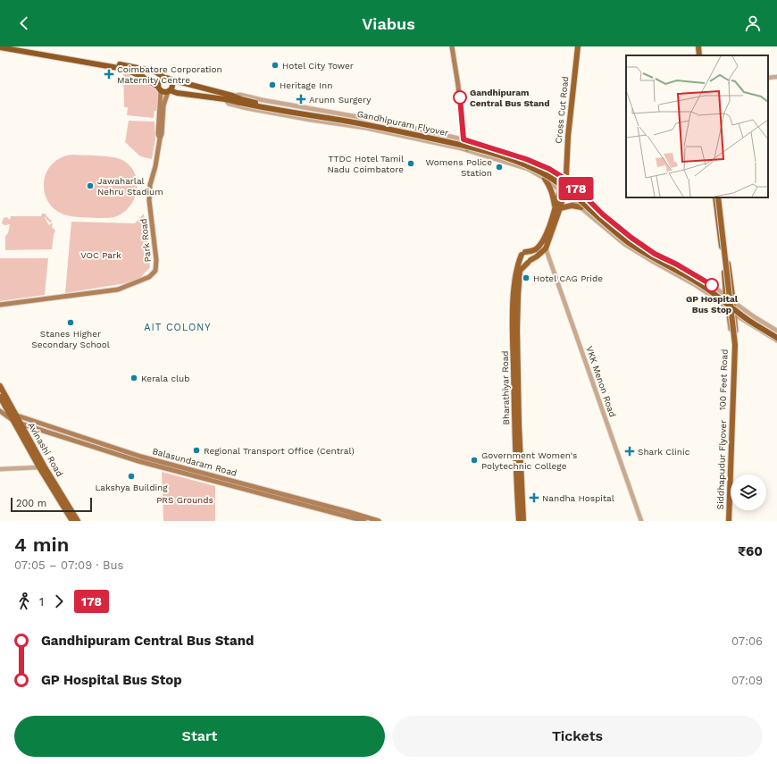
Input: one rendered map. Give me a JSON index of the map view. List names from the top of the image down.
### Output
{
  "streets": {
    "highway": ["Gandhipuram Flyover"],
    "main road": [
      "Cross Cut Road",
      "Park Road",
      "100 Feet Road",
      "Bharathiyar Road",
      "Avinashi Road",
      "Balasundaram Road",
      "Siddhapudur Flyover"
    ],
    "street": ["VKK Menon Road"]
  },
  "crossings": [
    ["Gandhipuram Flyover", "Park Road"],
    ["100 Feet Road", "Siddhapudur Flyover"],
    ["Avinashi Road", "Balasundaram Road"]
  ],
  "districts": ["AIT COLONY"],
  "parks": ["VOC Park", "PRS Grounds"],
  "places": {
    "other": [
      "Hotel City Tower",
      "Heritage Inn",
      "Gandhipuram Central Bus Stand",
      "TTDC Hotel Tamil Nadu Coimbatore",
      "Womens Police Station",
      "Jawaharlal Nehru Stadium",
      "Hotel CAG Pride",
      "GP Hospital Bus Stop",
      "Stanes Higher Secondary School",
      "Kerala club",
      "Regional Transport Office (Central)",
      "Government Women's Polytechnic College",
      "Lakshya Building"
    ],
    "health": [
      "Coimbatore Corporation Maternity Centre",
      "Arunn Surgery",
      "Shark Clinic",
      "Nandha Hospital"
    ]
  },
  "lines": ["bus line 178"],
  "scale_bar": "200 m",
  "page": {
    "header": "Viabus",
    "on_map": "178",
    "scale": "200 m",
    "heading": ["4 min", "07:05 – 07:09 · Bus", "₹60"],
    "legs": ["1", "178"],
    "list": [
      {
        "name": "Gandhipuram Central Bus Stand",
        "value": "07:06"
      },
      {
        "name": "GP Hospital Bus Stop",
        "value": "07:09"
      }
    ],
    "buttons": ["Start", "Tickets"]
  }
}
